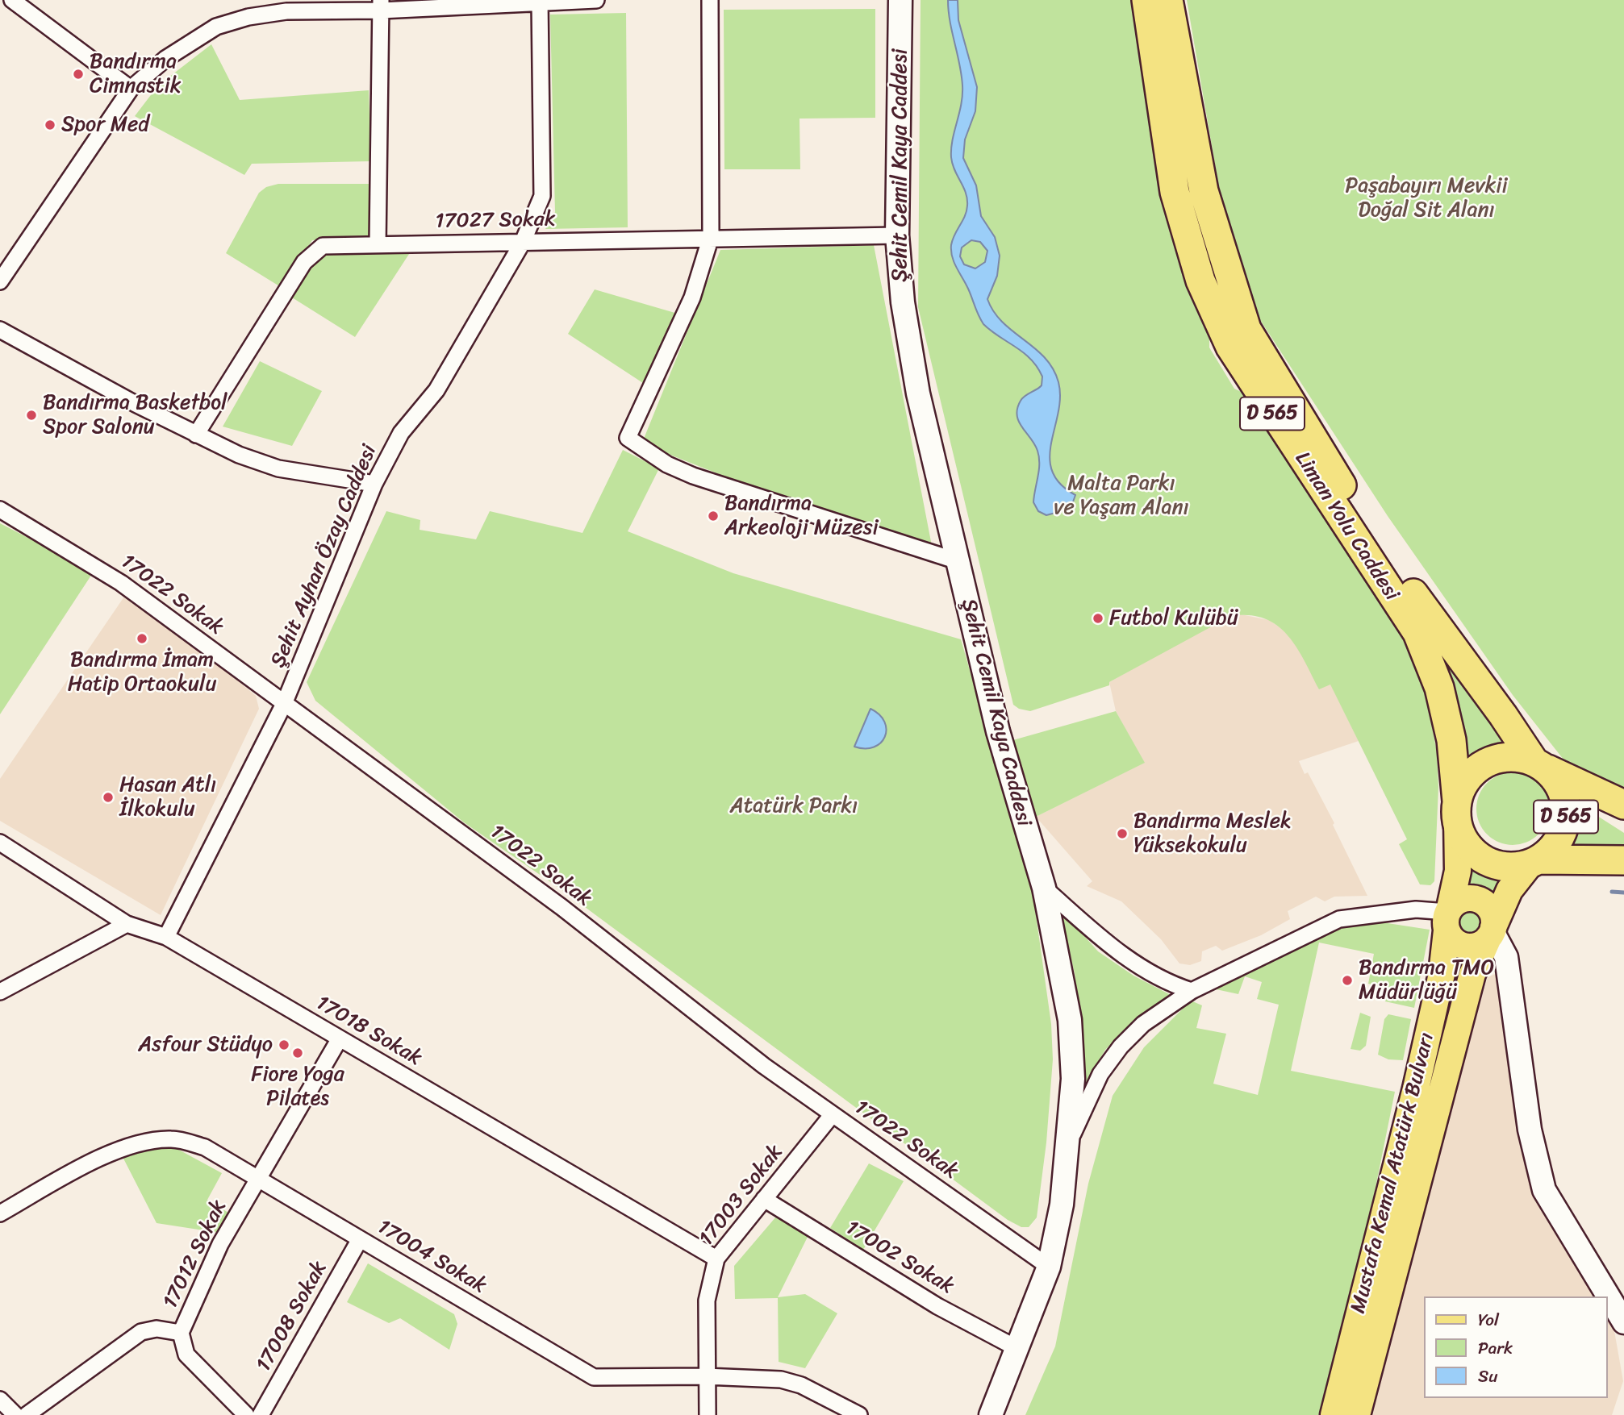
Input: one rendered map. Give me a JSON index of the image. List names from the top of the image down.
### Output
{
  "streets": {
    "highway": ["D 565", "Liman Yolu Caddesi"],
    "main road": ["Mustafa Kemal Atatürk Bulvarı"],
    "street": [
      "Şehit Cemil Kaya Caddesi",
      "17027 Sokak",
      "Şehit Ayhan Özay Caddesi",
      "17022 Sokak",
      "17018 Sokak",
      "17003 Sokak",
      "17012 Sokak",
      "17004 Sokak",
      "17002 Sokak",
      "17008 Sokak"
    ]
  },
  "crossings": [
    ["Şehit Cemil Kaya Caddesi", "17027 Sokak"],
    ["Şehit Cemil Kaya Caddesi", "17022 Sokak"],
    ["Şehit Cemil Kaya Caddesi", "17002 Sokak"],
    ["17027 Sokak", "Şehit Ayhan Özay Caddesi"],
    ["D 565", "Liman Yolu Caddesi"],
    ["D 565", "Mustafa Kemal Atatürk Bulvarı"],
    ["Liman Yolu Caddesi", "Mustafa Kemal Atatürk Bulvarı"],
    ["Şehit Ayhan Özay Caddesi", "17022 Sokak"],
    ["Şehit Ayhan Özay Caddesi", "17018 Sokak"],
    ["17022 Sokak", "17003 Sokak"],
    ["17018 Sokak", "17003 Sokak"],
    ["17018 Sokak", "17012 Sokak"],
    ["17003 Sokak", "17004 Sokak"],
    ["17003 Sokak", "17002 Sokak"],
    ["17012 Sokak", "17004 Sokak"],
    ["17004 Sokak", "17008 Sokak"]
  ],
  "parks": ["Paşabayırı Mevkii Doğal Sit Alanı", "Malta Parkı ve Yaşam Alanı", "Atatürk Parkı"],
  "places": [
    "Bandırma Cimnastik",
    "Spor Med",
    "Bandırma Basketbol Spor Salonu",
    "Bandırma Arkeoloji Müzesi",
    "Futbol Kulübü",
    "Bandırma İmam Hatip Ortaokulu",
    "Hasan Atlı İlkokulu",
    "Bandırma Meslek Yüksekokulu",
    "Bandırma TMO Müdürlüğü",
    "Asfour Stüdyo",
    "Fiore Yoga Pilates"
  ],
  "legend": ["Yol", "Park", "Su"]
}
